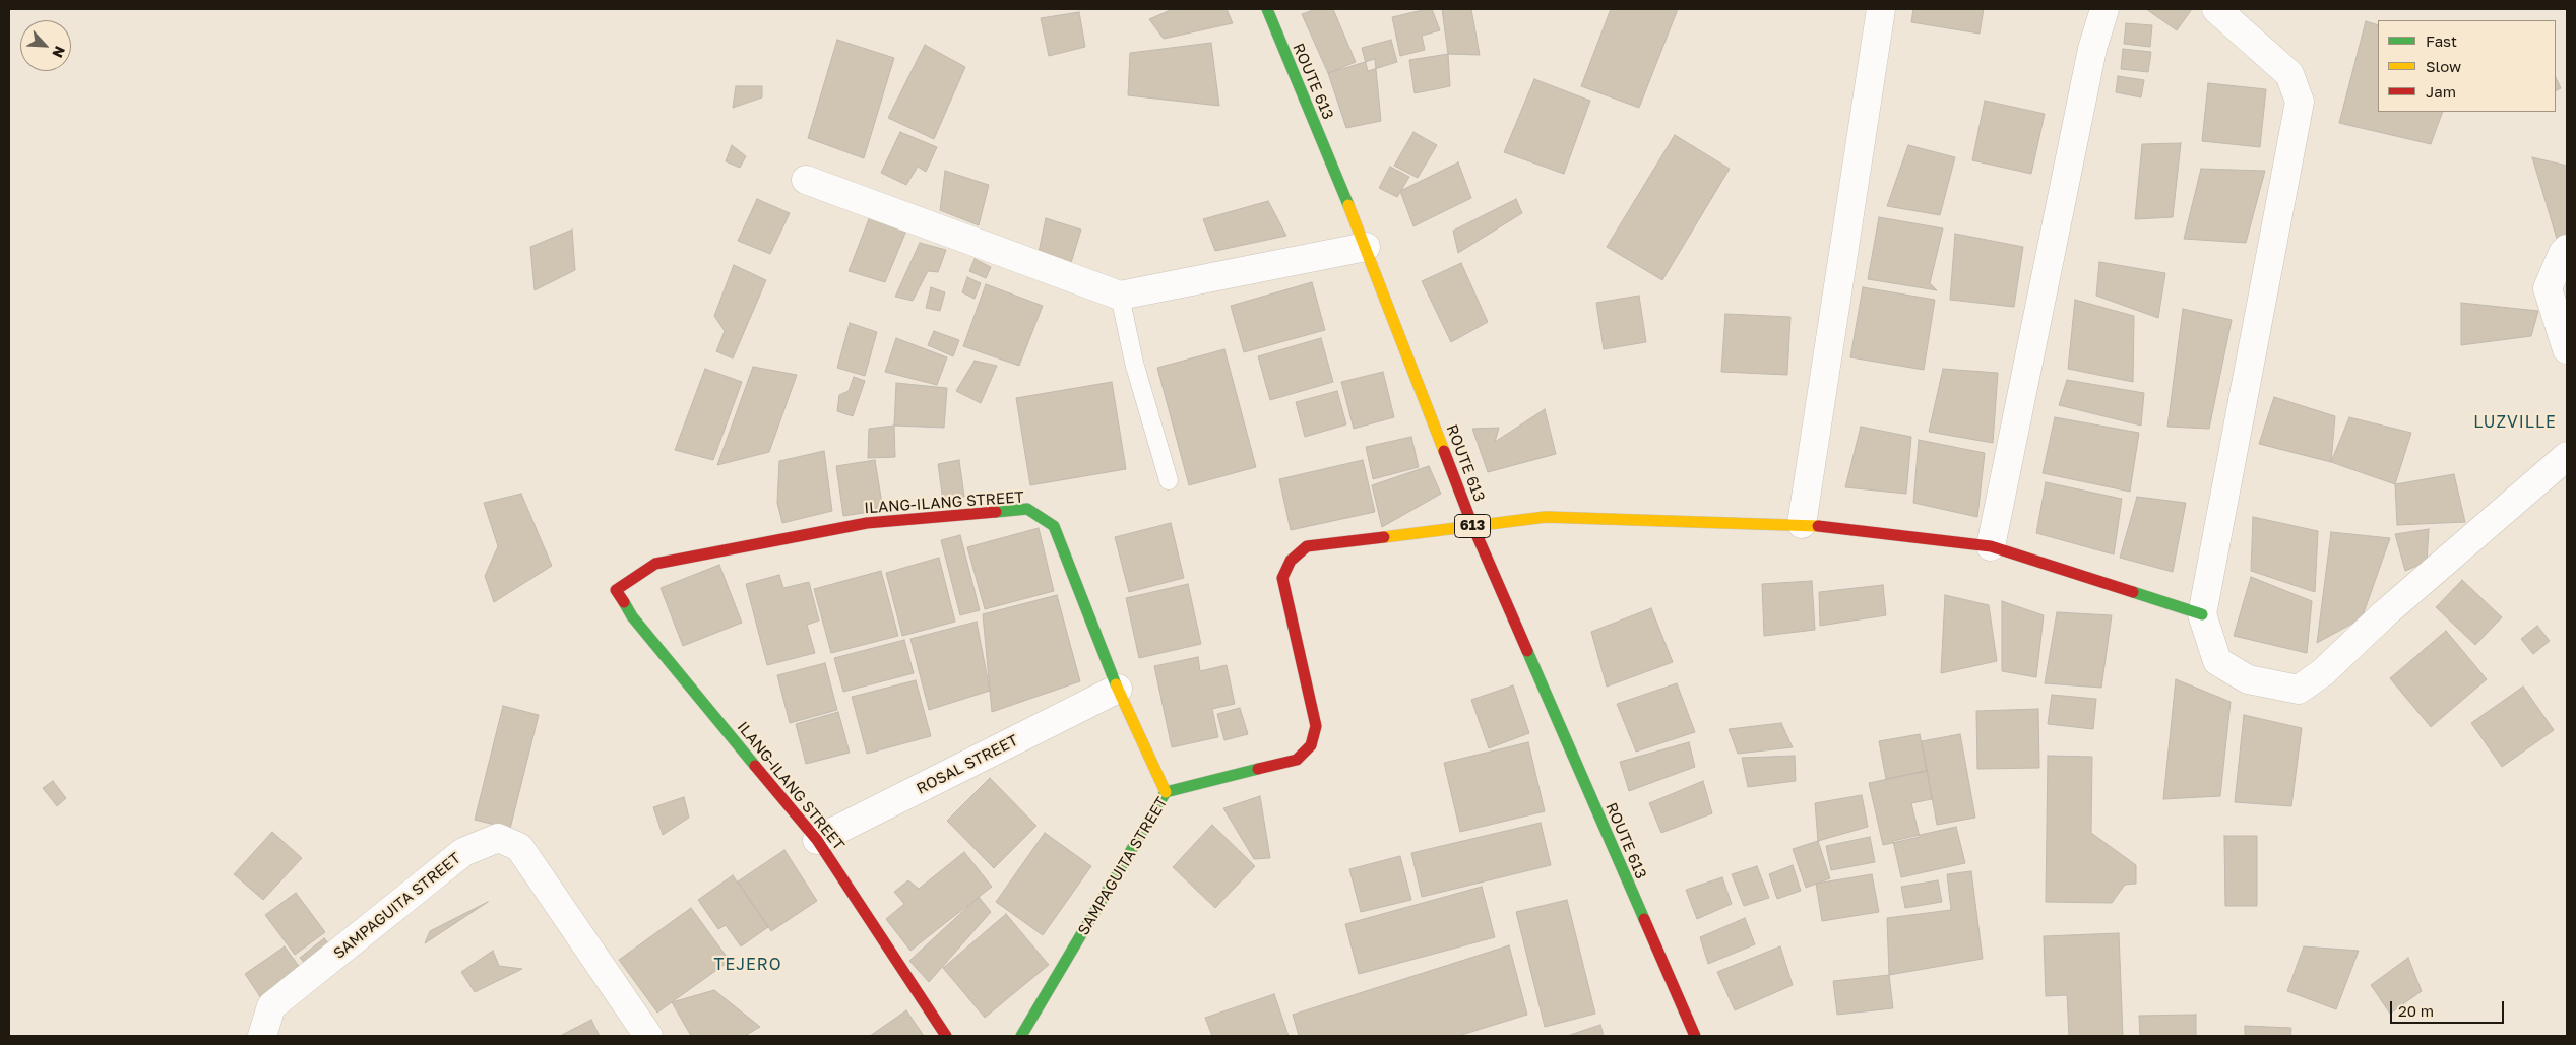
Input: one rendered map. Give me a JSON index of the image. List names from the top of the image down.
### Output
{
  "streets": {
    "street": [
      "ROUTE 613",
      "ILANG-ILANG STREET",
      "613",
      "ROSAL STREET",
      "SAMPAGUITA STREET"
    ]
  },
  "crossings": [
    ["ROUTE 613", "SAMPAGUITA STREET"],
    ["ILANG-ILANG STREET", "ROSAL STREET"],
    ["ILANG-ILANG STREET", "SAMPAGUITA STREET"]
  ],
  "districts": ["LUZVILLE", "TEJERO"],
  "legend": ["Fast", "Slow", "Jam"],
  "scale_bar": "20 m",
  "north": "bottom right"
}
